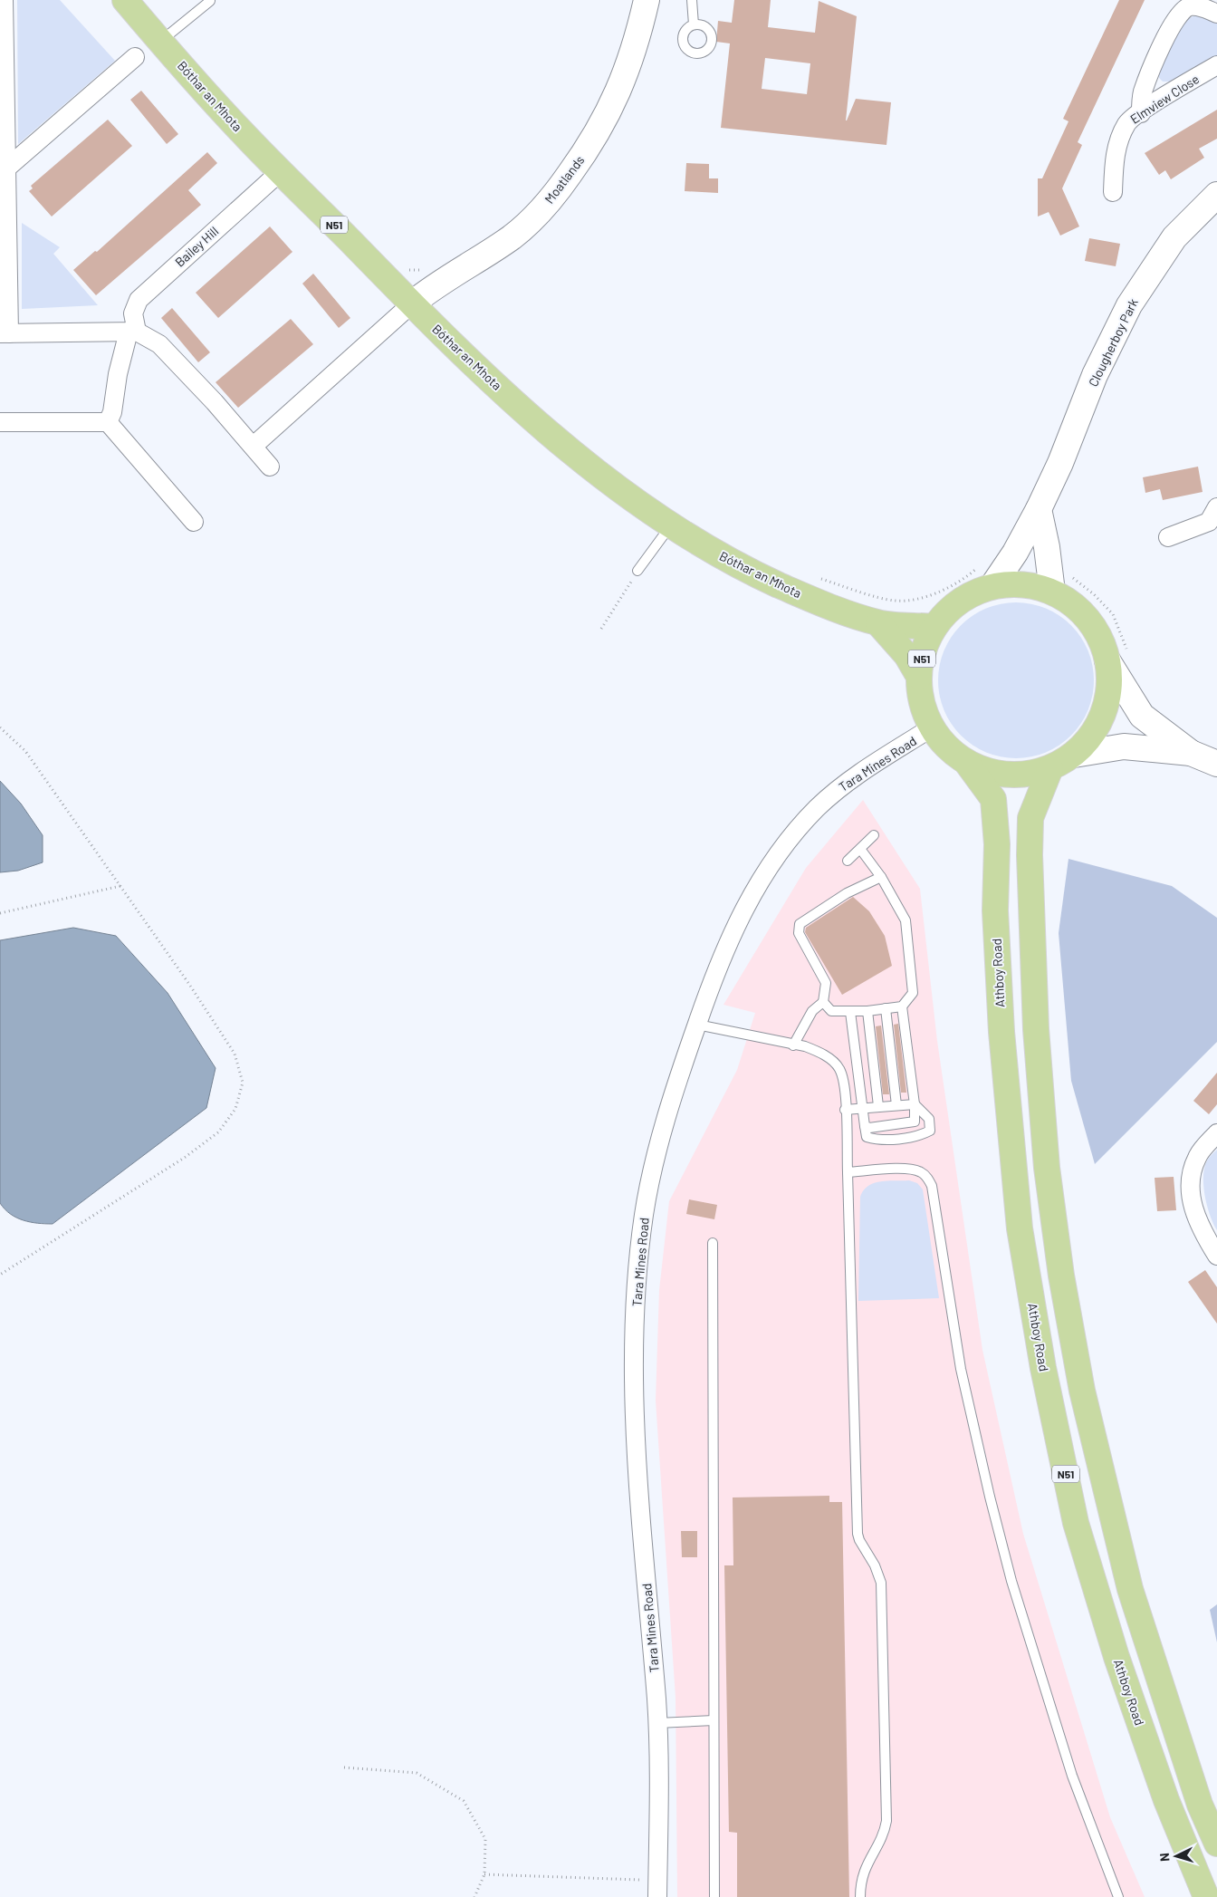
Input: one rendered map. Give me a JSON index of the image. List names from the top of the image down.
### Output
{
  "streets": {
    "main road": ["Bóthar an Mhota", "N51", "Athboy Road"],
    "street": [
      "Elmview Close",
      "Moatlands",
      "Bailey Hill",
      "Clougherboy Park",
      "Tara Mines Road"
    ]
  },
  "crossings": [
    ["Bóthar an Mhota", "Moatlands"],
    ["Bóthar an Mhota", "N51"],
    ["Bóthar an Mhota", "Bailey Hill"],
    ["N51", "Clougherboy Park"],
    ["N51", "Tara Mines Road"],
    ["N51", "Athboy Road"]
  ],
  "north": "left"
}
